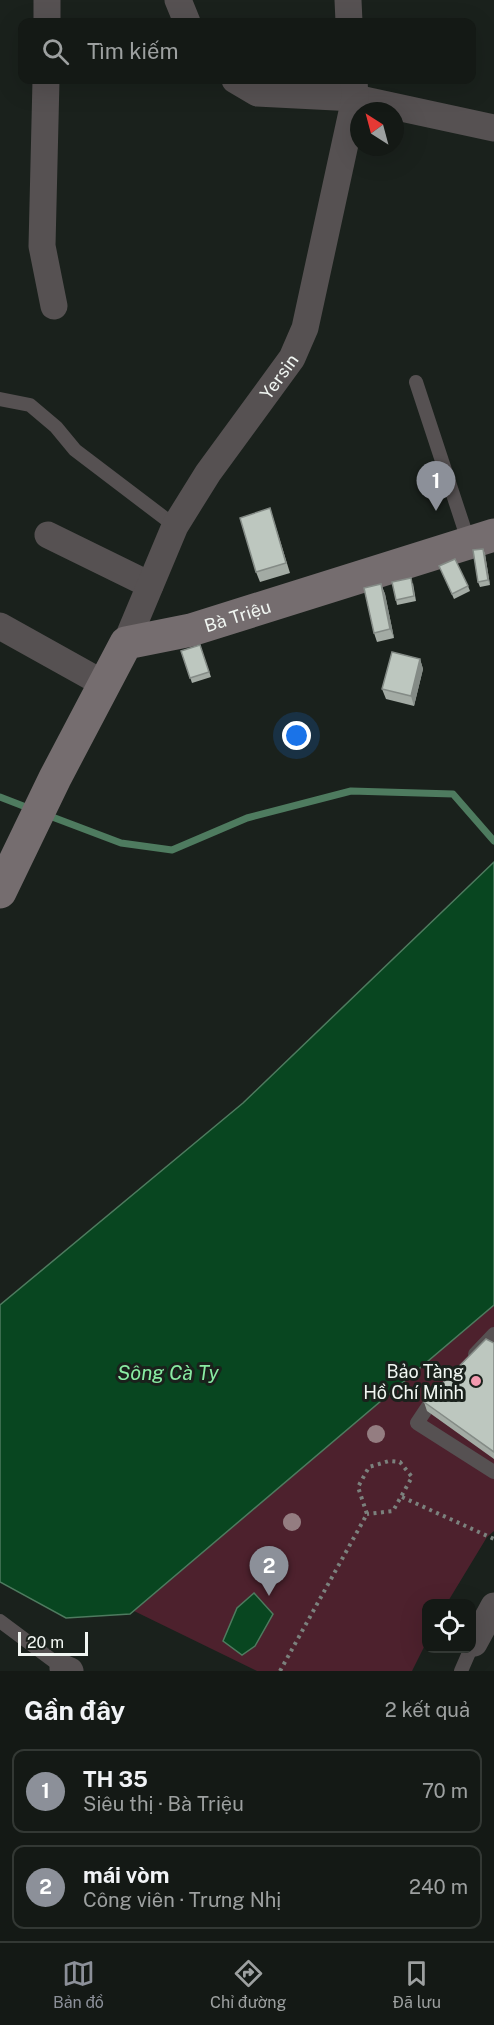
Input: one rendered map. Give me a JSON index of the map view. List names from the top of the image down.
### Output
{
  "streets": {
    "street": ["Yersin", "Bà Triệu"]
  },
  "crossings": [
    ["Yersin", "Bà Triệu"]
  ],
  "water": ["Sông Cà Ty"],
  "places": ["Bảo Tàng Hồ Chí Minh"],
  "scale_bar": "20 m",
  "north": "top left",
  "page": {
    "search": "Tìm kiếm",
    "pins": ["1", "2"],
    "scale": "20 m",
    "heading": ["Gần đây", "2 kết quả"],
    "list": [
      {
        "mark": "1",
        "name": "TH 35",
        "note": "Siêu thị · Bà Triệu",
        "value": "70 m"
      },
      {
        "mark": "2",
        "name": "mái vòm",
        "note": "Công viên · Trưng Nhị",
        "value": "240 m"
      }
    ],
    "nav": ["Bản đồ", "Chỉ đường", "Đã lưu"]
  }
}
